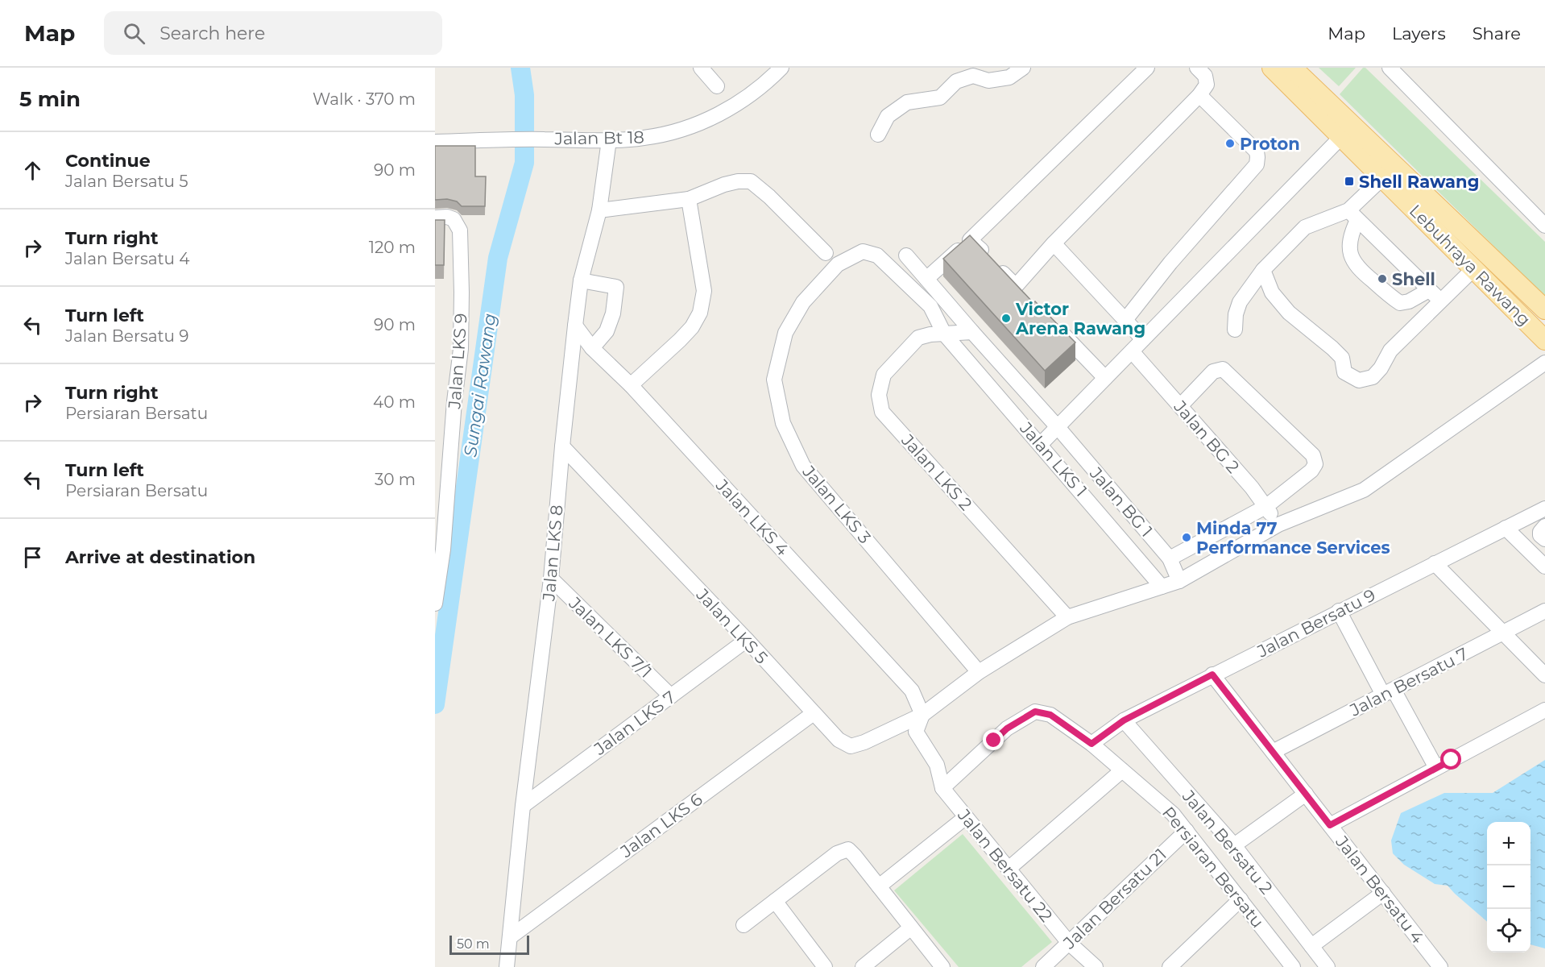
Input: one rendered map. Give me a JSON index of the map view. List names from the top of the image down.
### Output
{
  "streets": {
    "main road": ["Lebuhraya Rawang"],
    "street": [
      "Jalan Bt 18",
      "Jalan LKS 9",
      "Jalan BG 2",
      "Jalan LKS 1",
      "Jalan LKS 2",
      "Jalan BG 1",
      "Jalan LKS 3",
      "Jalan LKS 4",
      "Jalan LKS 8",
      "Jalan Bersatu 9",
      "Jalan LKS 5",
      "Jalan LKS 7/1",
      "Jalan Bersatu 7",
      "Jalan LKS 7",
      "Jalan LKS 6",
      "Jalan Bersatu 2",
      "Jalan Bersatu 22",
      "Persiaran Bersatu",
      "Jalan Bersatu 4",
      "Jalan Bersatu 21"
    ]
  },
  "crossings": [
    ["Jalan Bt 18", "Jalan LKS 8"],
    ["Jalan LKS 1", "Jalan LKS 2"],
    ["Jalan LKS 1", "Jalan LKS 3"],
    ["Jalan LKS 2", "Jalan BG 1"],
    ["Jalan LKS 4", "Jalan LKS 8"],
    ["Jalan LKS 4", "Jalan LKS 5"],
    ["Jalan LKS 8", "Jalan LKS 5"],
    ["Jalan LKS 8", "Jalan LKS 7/1"],
    ["Jalan LKS 8", "Jalan LKS 7"],
    ["Jalan LKS 8", "Jalan LKS 6"],
    ["Jalan Bersatu 9", "Jalan Bersatu 2"],
    ["Jalan Bersatu 9", "Persiaran Bersatu"],
    ["Jalan Bersatu 9", "Jalan Bersatu 4"],
    ["Jalan LKS 5", "Jalan LKS 7"],
    ["Jalan LKS 5", "Jalan LKS 6"],
    ["Jalan LKS 7/1", "Jalan LKS 7"],
    ["Jalan Bersatu 7", "Jalan Bersatu 4"],
    ["Jalan Bersatu 22", "Persiaran Bersatu"],
    ["Jalan Bersatu 22", "Jalan Bersatu 21"],
    ["Persiaran Bersatu", "Jalan Bersatu 21"]
  ],
  "water": ["Sungai Rawang"],
  "places": {
    "other": [
      "Proton",
      "Shell",
      "Victor Arena Rawang",
      "Minda 77 Performance Services"
    ],
    "transit": ["Shell Rawang"]
  },
  "scale_bar": "50 m",
  "page": {
    "header": "Map",
    "search": "Search here",
    "nav": ["Map", "Layers", "Share"],
    "heading": ["5 min", "Walk · 370 m"],
    "list": [
      ["Continue", "Jalan Bersatu 5", "90 m"],
      ["Turn right", "Jalan Bersatu 4", "120 m"],
      ["Turn left", "Jalan Bersatu 9", "90 m"],
      ["Turn right", "Persiaran Bersatu", "40 m"],
      ["Turn left", "Persiaran Bersatu", "30 m"],
      "Arrive at destination"
    ],
    "map_buttons": ["+", "−"],
    "scale": "50 m"
  }
}
